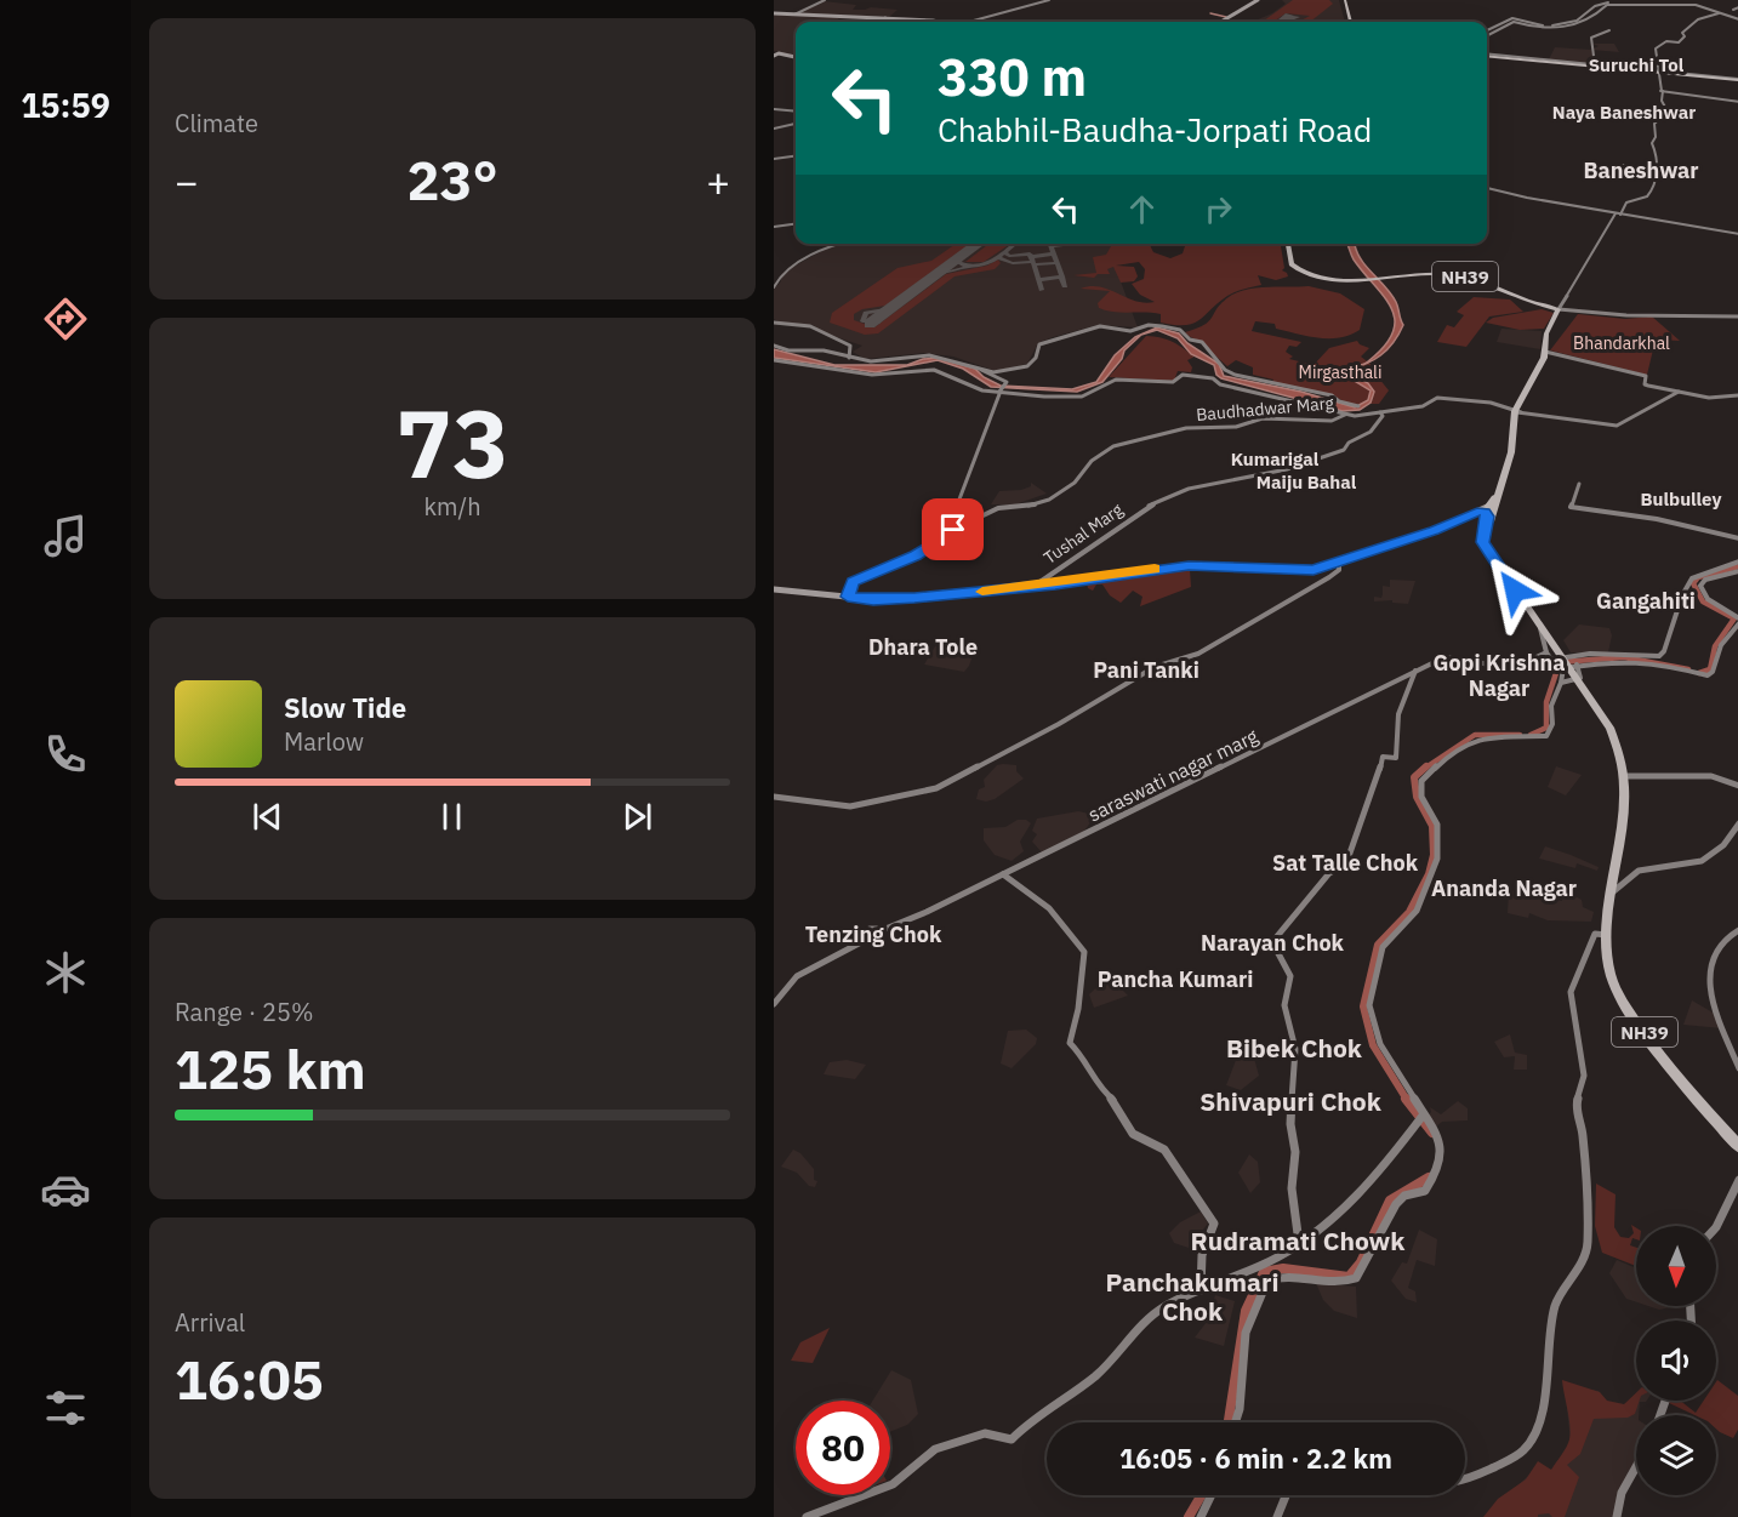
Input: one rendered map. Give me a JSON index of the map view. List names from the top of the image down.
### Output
{
  "streets": {
    "highway": ["NH39"],
    "main road": ["Baudhadwar Marg", "Tushal Marg"]
  },
  "districts": [
    "Suruchi Tol",
    "Naya Baneshwar",
    "Baneshwar",
    "Kumarigal",
    "Maiju Bahal",
    "Bulbulley",
    "Gangahiti",
    "Dhara Tole",
    "Gopi Krishna Nagar",
    "Pani Tanki",
    "Sat Talle Chok",
    "Ananda Nagar",
    "Tenzing Chok",
    "Narayan Chok",
    "Pancha Kumari",
    "Bibek Chok",
    "Shivapuri Chok",
    "Rudramati Chowk",
    "Panchakumari Chok"
  ],
  "parks": ["Bhandarkhal", "Mirgasthali"],
  "north": "bottom",
  "page": {
    "tabs": "15:59",
    "tile": [
      "Climate",
      ["73", "km/h"],
      ["Range · 25%", "125 km"],
      ["Arrival", "16:05"]
    ],
    "turn": ["330 m", "Chabhil-Baudha-Jorpati Road"],
    "heat": ["−", "23°", "+"],
    "song": ["Slow Tide", "Marlow"],
    "limit": "80",
    "trip": "16:05 · 6 min · 2.2 km"
  }
}
